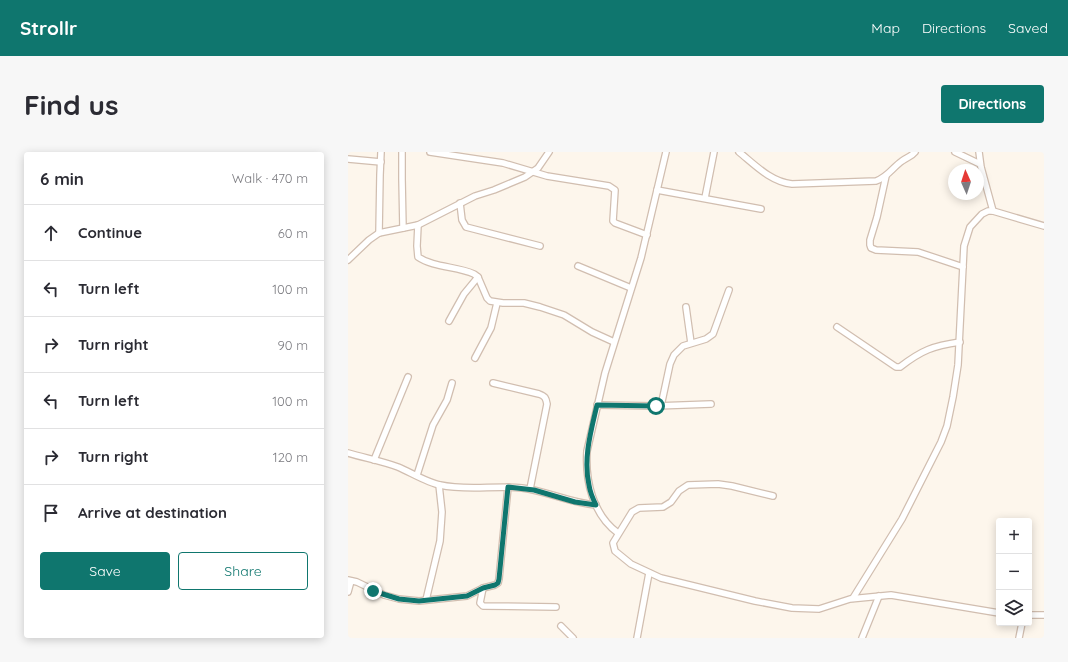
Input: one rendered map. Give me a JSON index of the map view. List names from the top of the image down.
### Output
{
  "north": "top",
  "page": {
    "header": "Strollr",
    "nav": ["Map", "Directions", "Saved"],
    "buttons": [
      "Directions",
      ["Save", "Share"]
    ],
    "title": "Find us",
    "heading": ["6 min", "Walk · 470 m"],
    "list": [
      ["Continue", "60 m"],
      ["Turn left", "100 m"],
      ["Turn right", "90 m"],
      ["Turn left", "100 m"],
      ["Turn right", "120 m"],
      "Arrive at destination"
    ],
    "map_buttons": ["+", "−"]
  }
}
